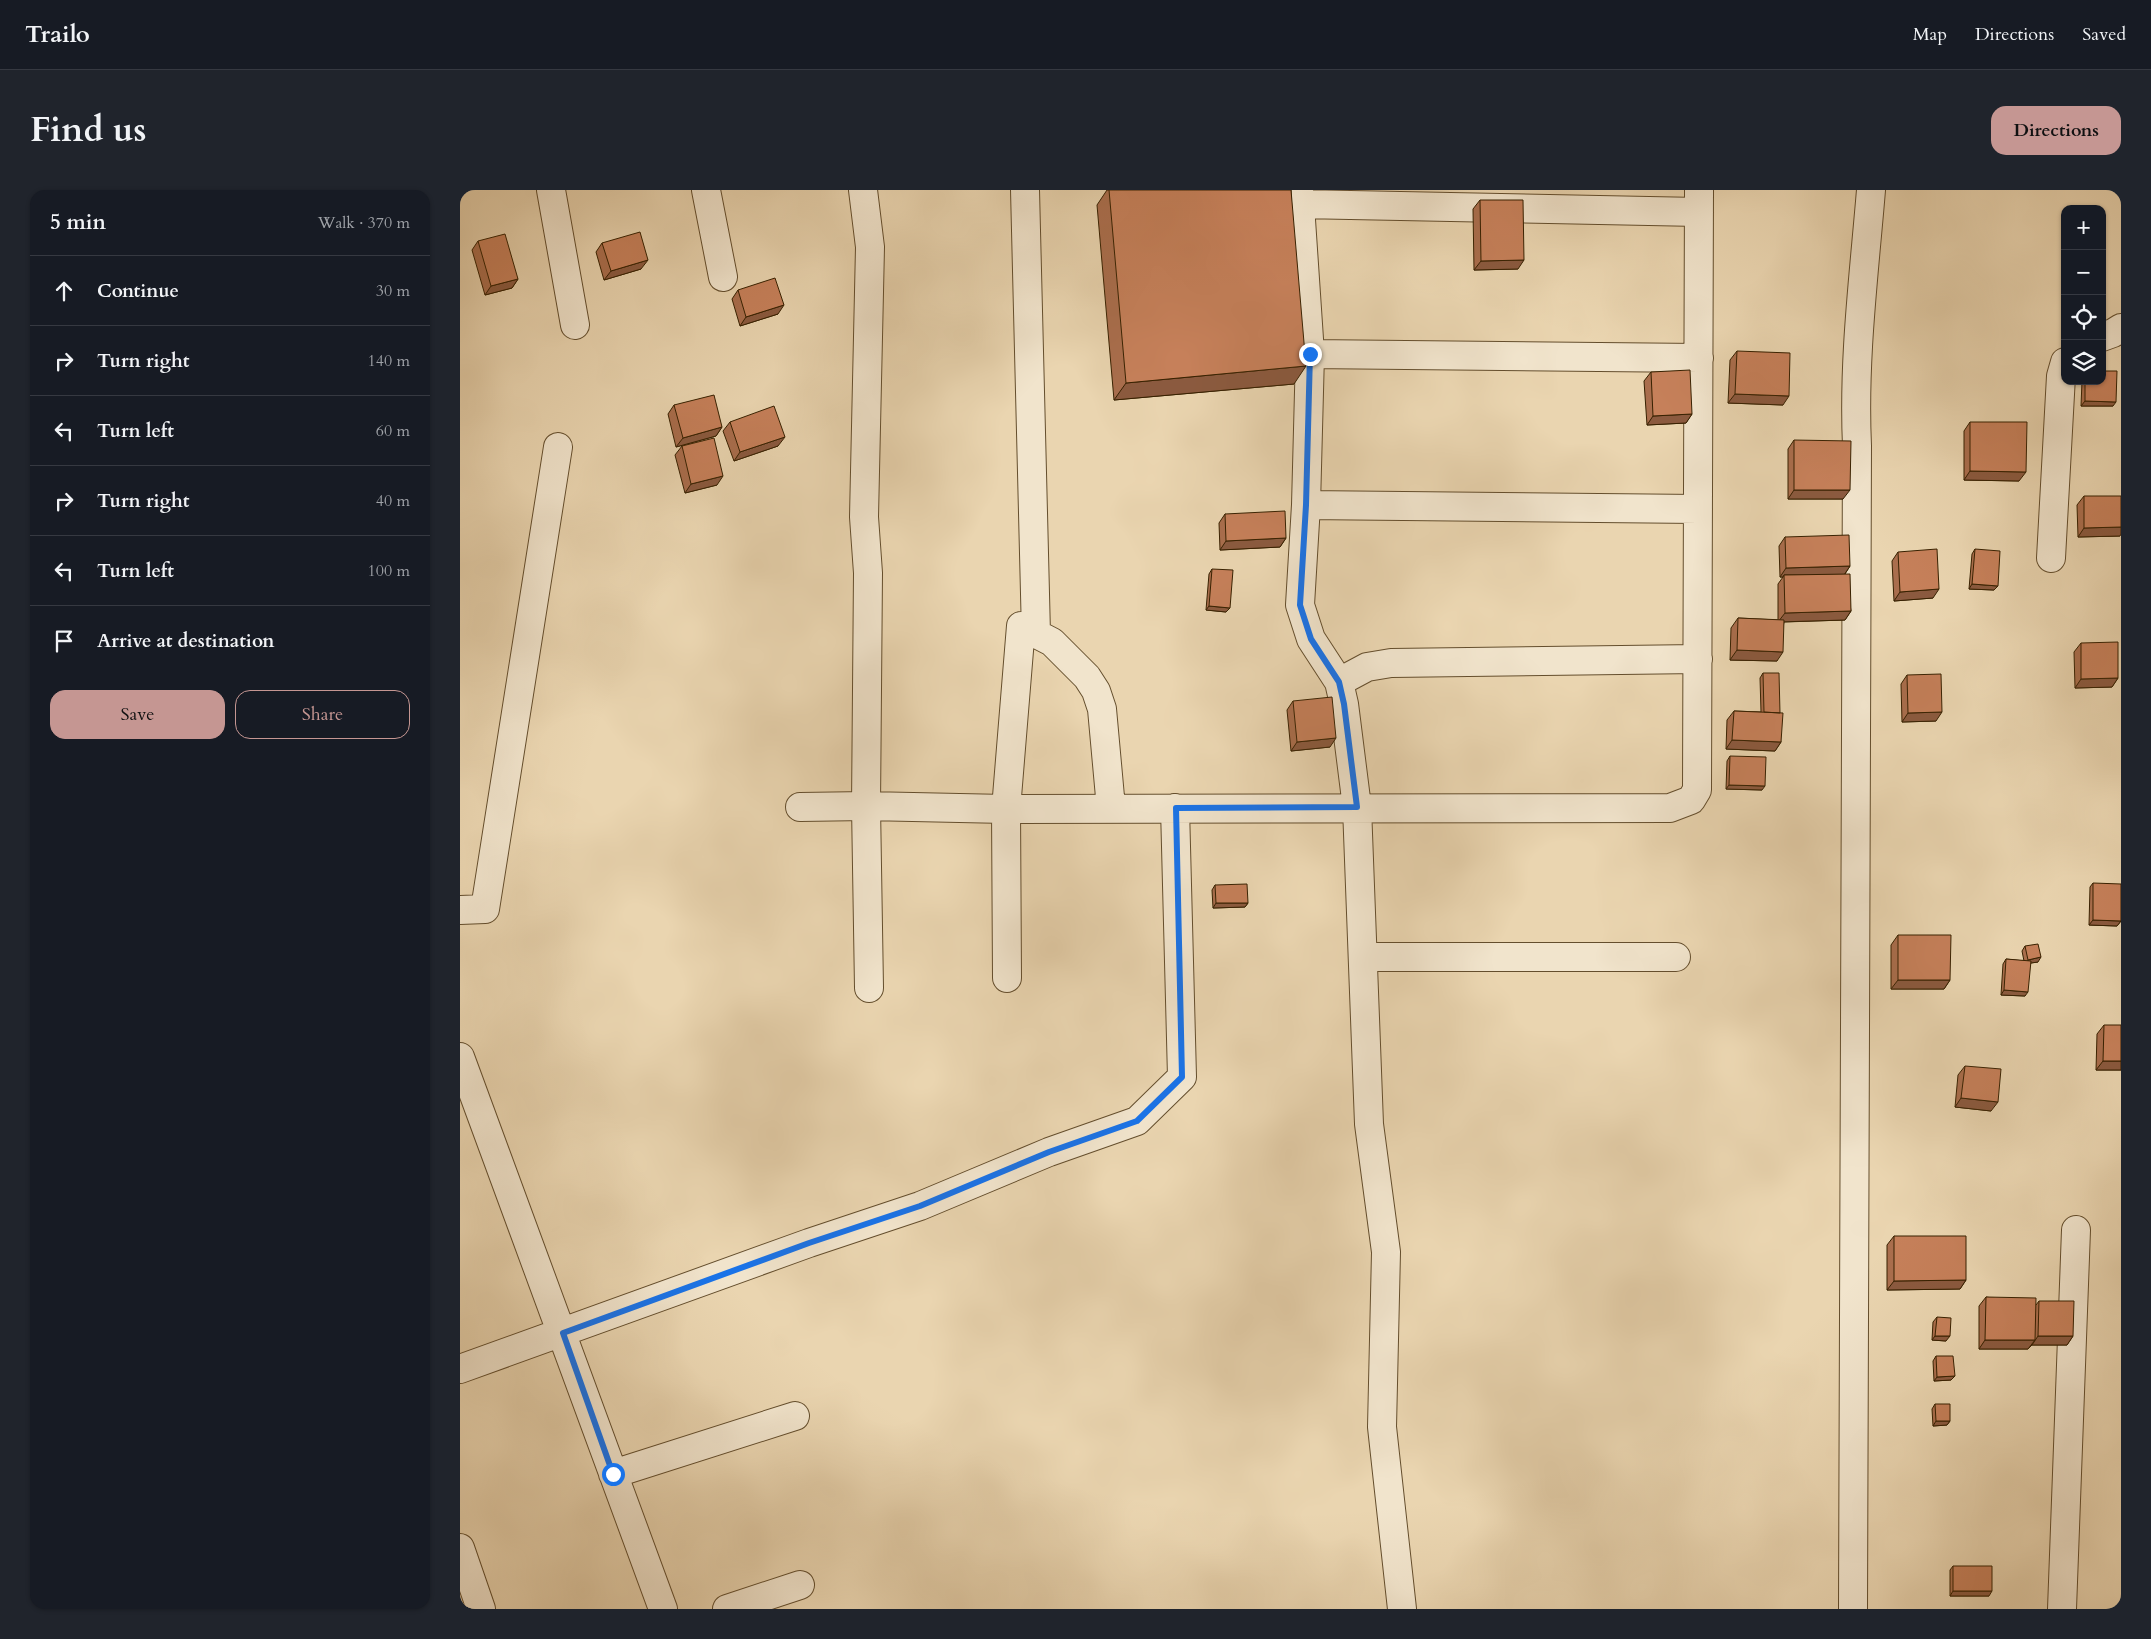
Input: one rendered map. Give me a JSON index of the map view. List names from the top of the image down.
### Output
{
  "page": {
    "header": "Trailo",
    "nav": ["Map", "Directions", "Saved"],
    "title": "Find us",
    "buttons": [
      "Directions",
      ["Save", "Share"]
    ],
    "heading": ["5 min", "Walk · 370 m"],
    "map_buttons": ["+", "−"],
    "list": [
      ["Continue", "30 m"],
      ["Turn right", "140 m"],
      ["Turn left", "60 m"],
      ["Turn right", "40 m"],
      ["Turn left", "100 m"],
      "Arrive at destination"
    ]
  }
}
